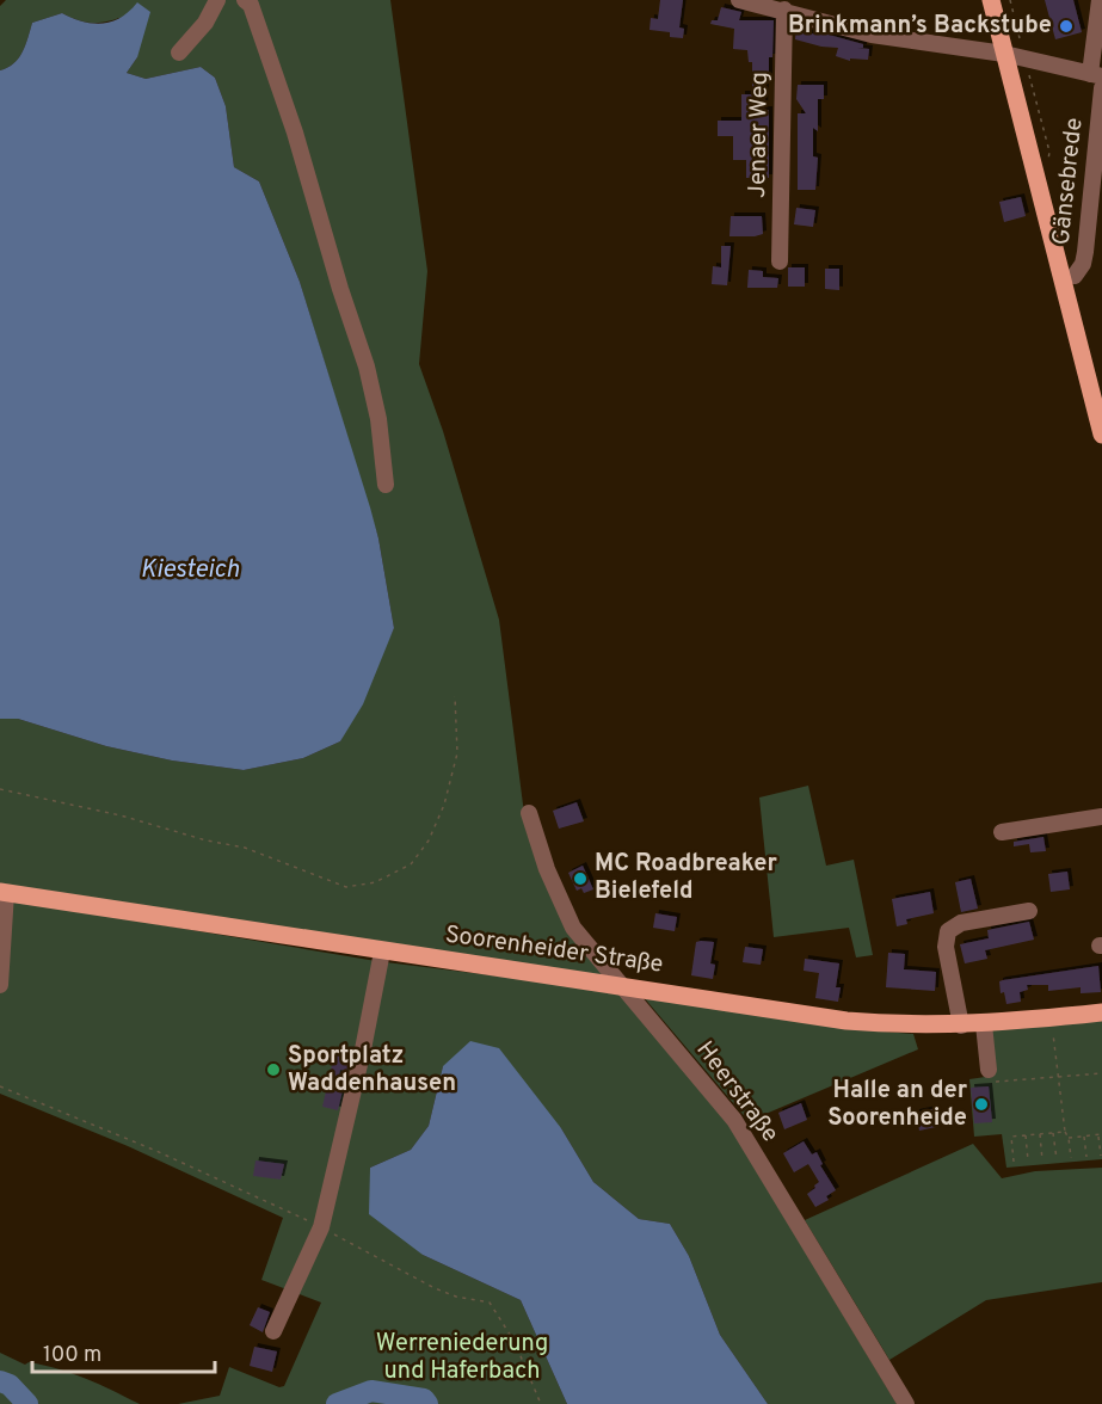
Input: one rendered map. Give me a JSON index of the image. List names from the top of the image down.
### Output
{
  "streets": {
    "main road": ["Soorenheider Straße"],
    "street": ["Jenaer Weg", "Gänsebrede", "Heerstraße"]
  },
  "crossings": [
    ["Soorenheider Straße", "Heerstraße"]
  ],
  "water": ["Kiesteich"],
  "parks": ["Werreniederung und Haferbach"],
  "places": [
    "Brinkmann’s Backstube",
    "MC Roadbreaker Bielefeld",
    "Sportplatz Waddenhausen",
    "Halle an der Soorenheide"
  ],
  "scale_bar": "100 m"
}
